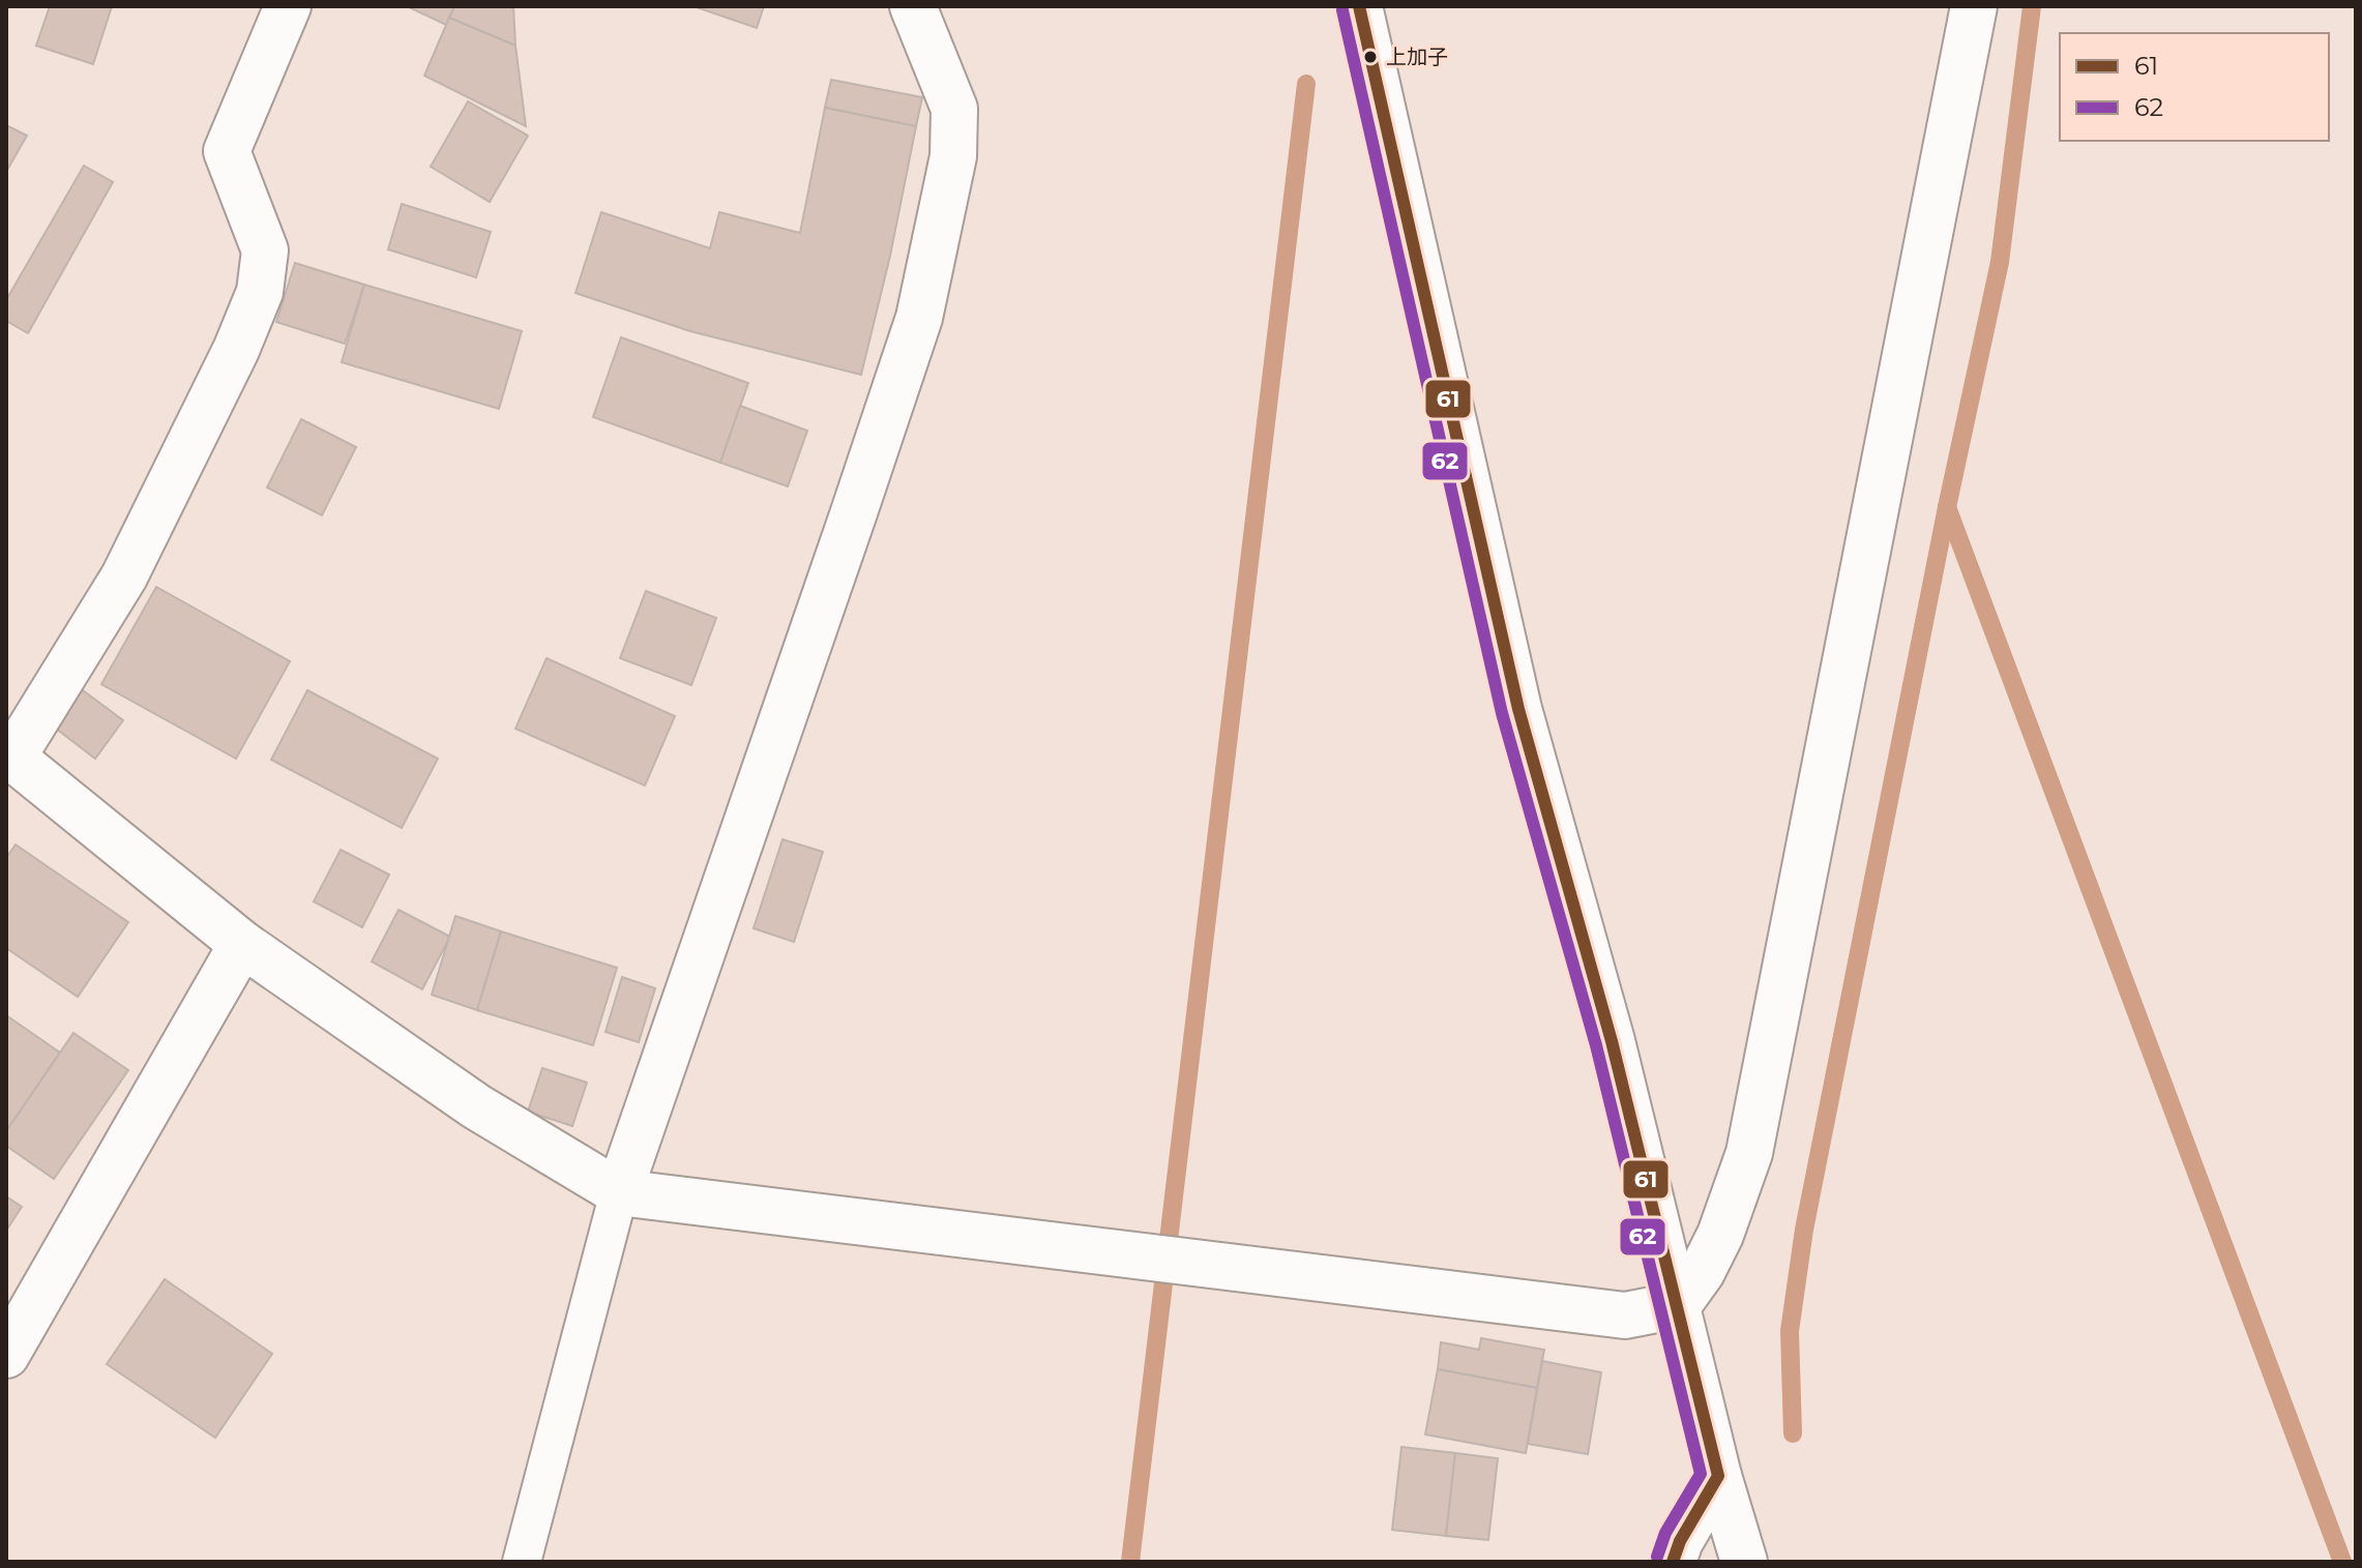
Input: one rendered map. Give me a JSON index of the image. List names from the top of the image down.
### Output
{
  "places": ["上加子"],
  "lines": ["transit line 61", "transit line 62"],
  "legend": ["61", "62"]
}
